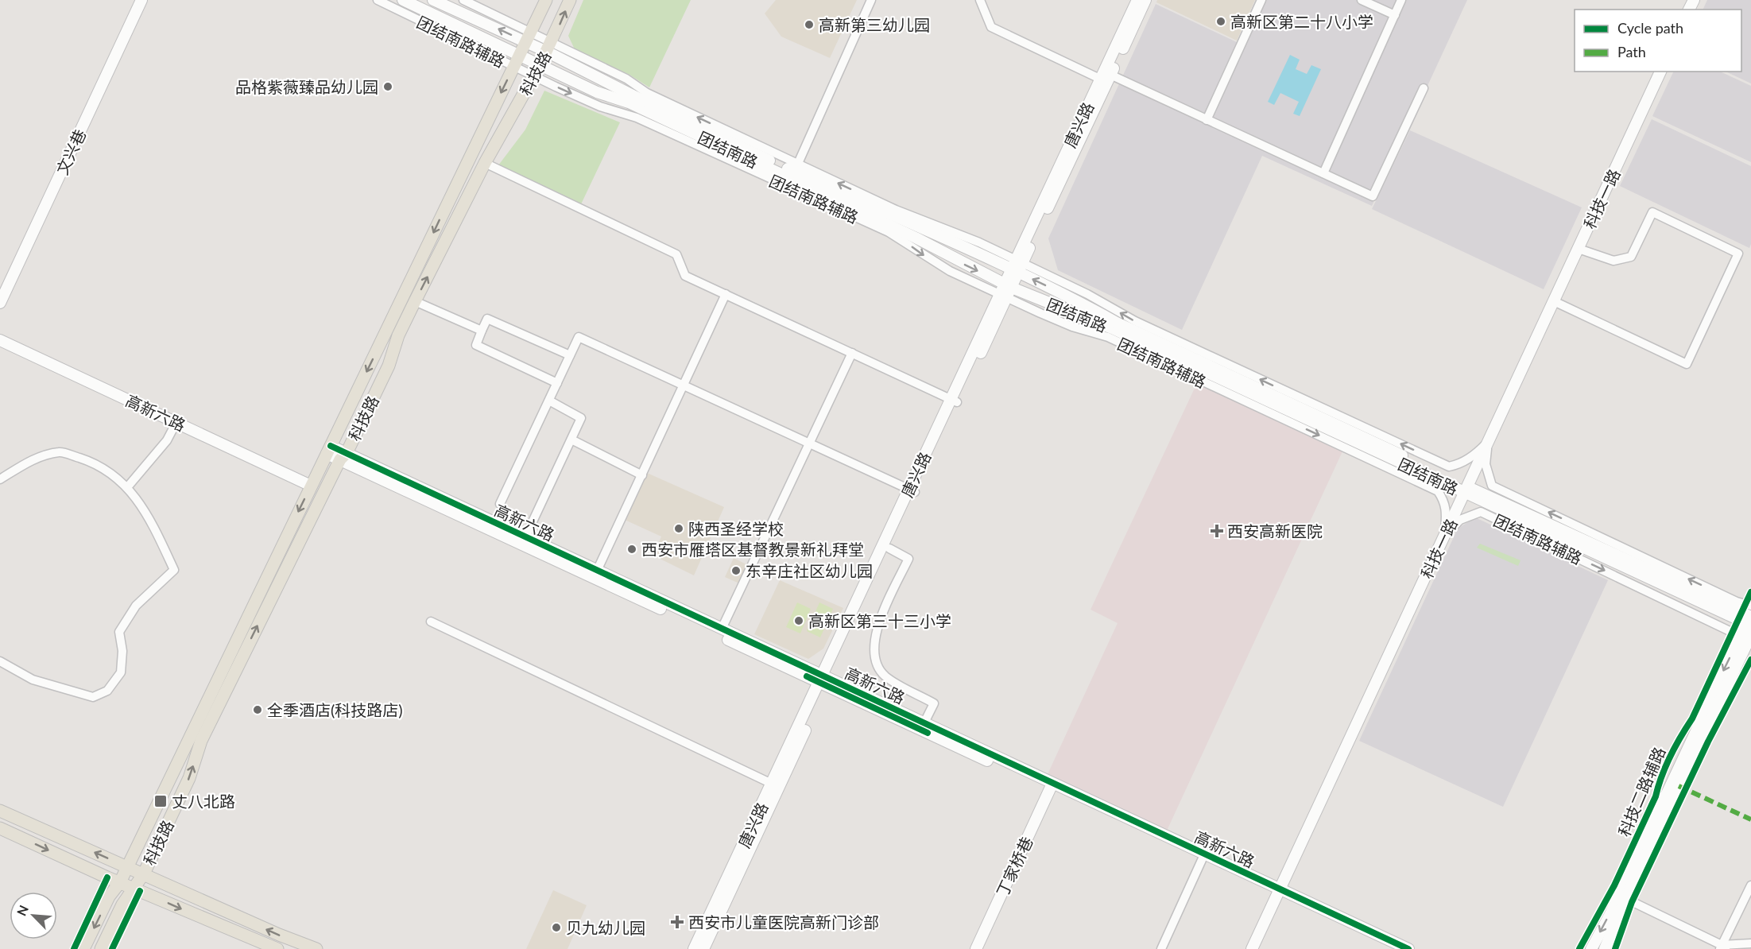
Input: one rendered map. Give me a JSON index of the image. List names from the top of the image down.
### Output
{
  "streets": {
    "main road": ["科技路"],
    "street": [
      "团结南路辅路",
      "唐兴路",
      "团结南路",
      "文兴巷",
      "科技一路",
      "高新六路",
      "丁家桥巷"
    ],
    "cycle path": ["科技二路辅路"]
  },
  "crossings": [
    ["团结南路辅路", "科技路"],
    ["团结南路辅路", "唐兴路"],
    ["团结南路辅路", "团结南路"],
    ["团结南路辅路", "科技一路"],
    ["科技路", "团结南路"],
    ["科技路", "高新六路"],
    ["唐兴路", "团结南路"],
    ["唐兴路", "高新六路"],
    ["团结南路", "科技一路"],
    ["科技一路", "高新六路"],
    ["高新六路", "丁家桥巷"]
  ],
  "places": {
    "other": [
      "高新区第二十八小学",
      "高新第三幼儿园",
      "品格紫薇臻品幼儿园",
      "陕西圣经学校",
      "西安市雁塔区基督教景新礼拜堂",
      "东辛庄社区幼儿园",
      "高新区第三十三小学",
      "全季酒店(科技路店)",
      "贝九幼儿园"
    ],
    "health": ["西安高新医院", "西安市儿童医院高新门诊部"],
    "transit": ["丈八北路"]
  },
  "legend": ["Cycle path", "Path"],
  "north": "top left"
}
